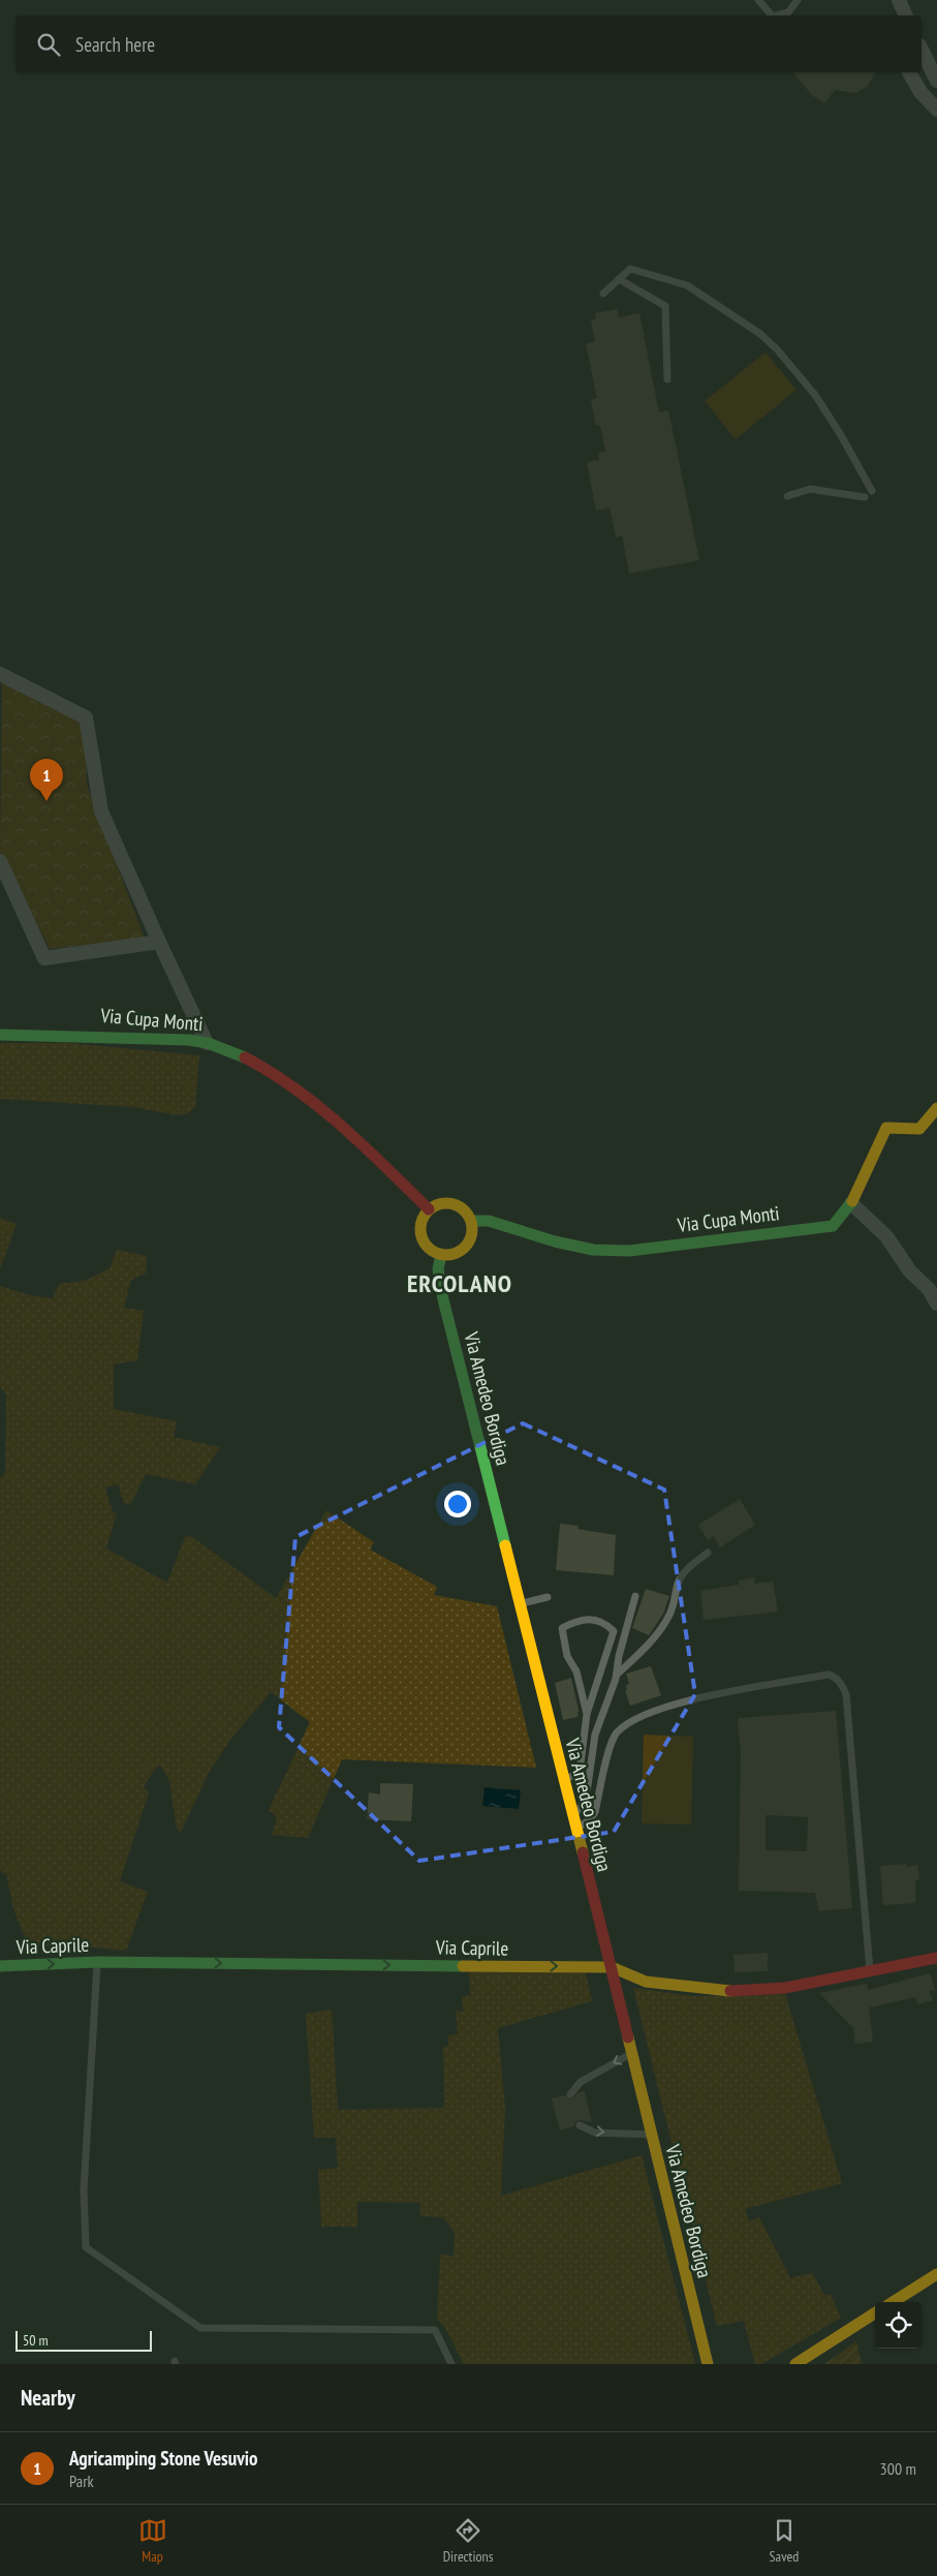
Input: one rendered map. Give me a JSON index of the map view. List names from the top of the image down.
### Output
{
  "streets": {
    "street": ["Via Cupa Monti", "Via Amedeo Bordiga", "Via Caprile"]
  },
  "crossings": [
    ["Via Cupa Monti", "Via Amedeo Bordiga"],
    ["Via Amedeo Bordiga", "Via Caprile"]
  ],
  "one_way": ["Via Caprile"],
  "districts": ["ERCOLANO"],
  "scale_bar": "50 m",
  "page": {
    "search": "Search here",
    "pins": "1",
    "scale": "50 m",
    "heading": "Nearby",
    "list": [
      {
        "mark": "1",
        "name": "Agricamping Stone Vesuvio",
        "note": "Park",
        "value": "300 m"
      }
    ],
    "nav": ["Map", "Directions", "Saved"]
  }
}
